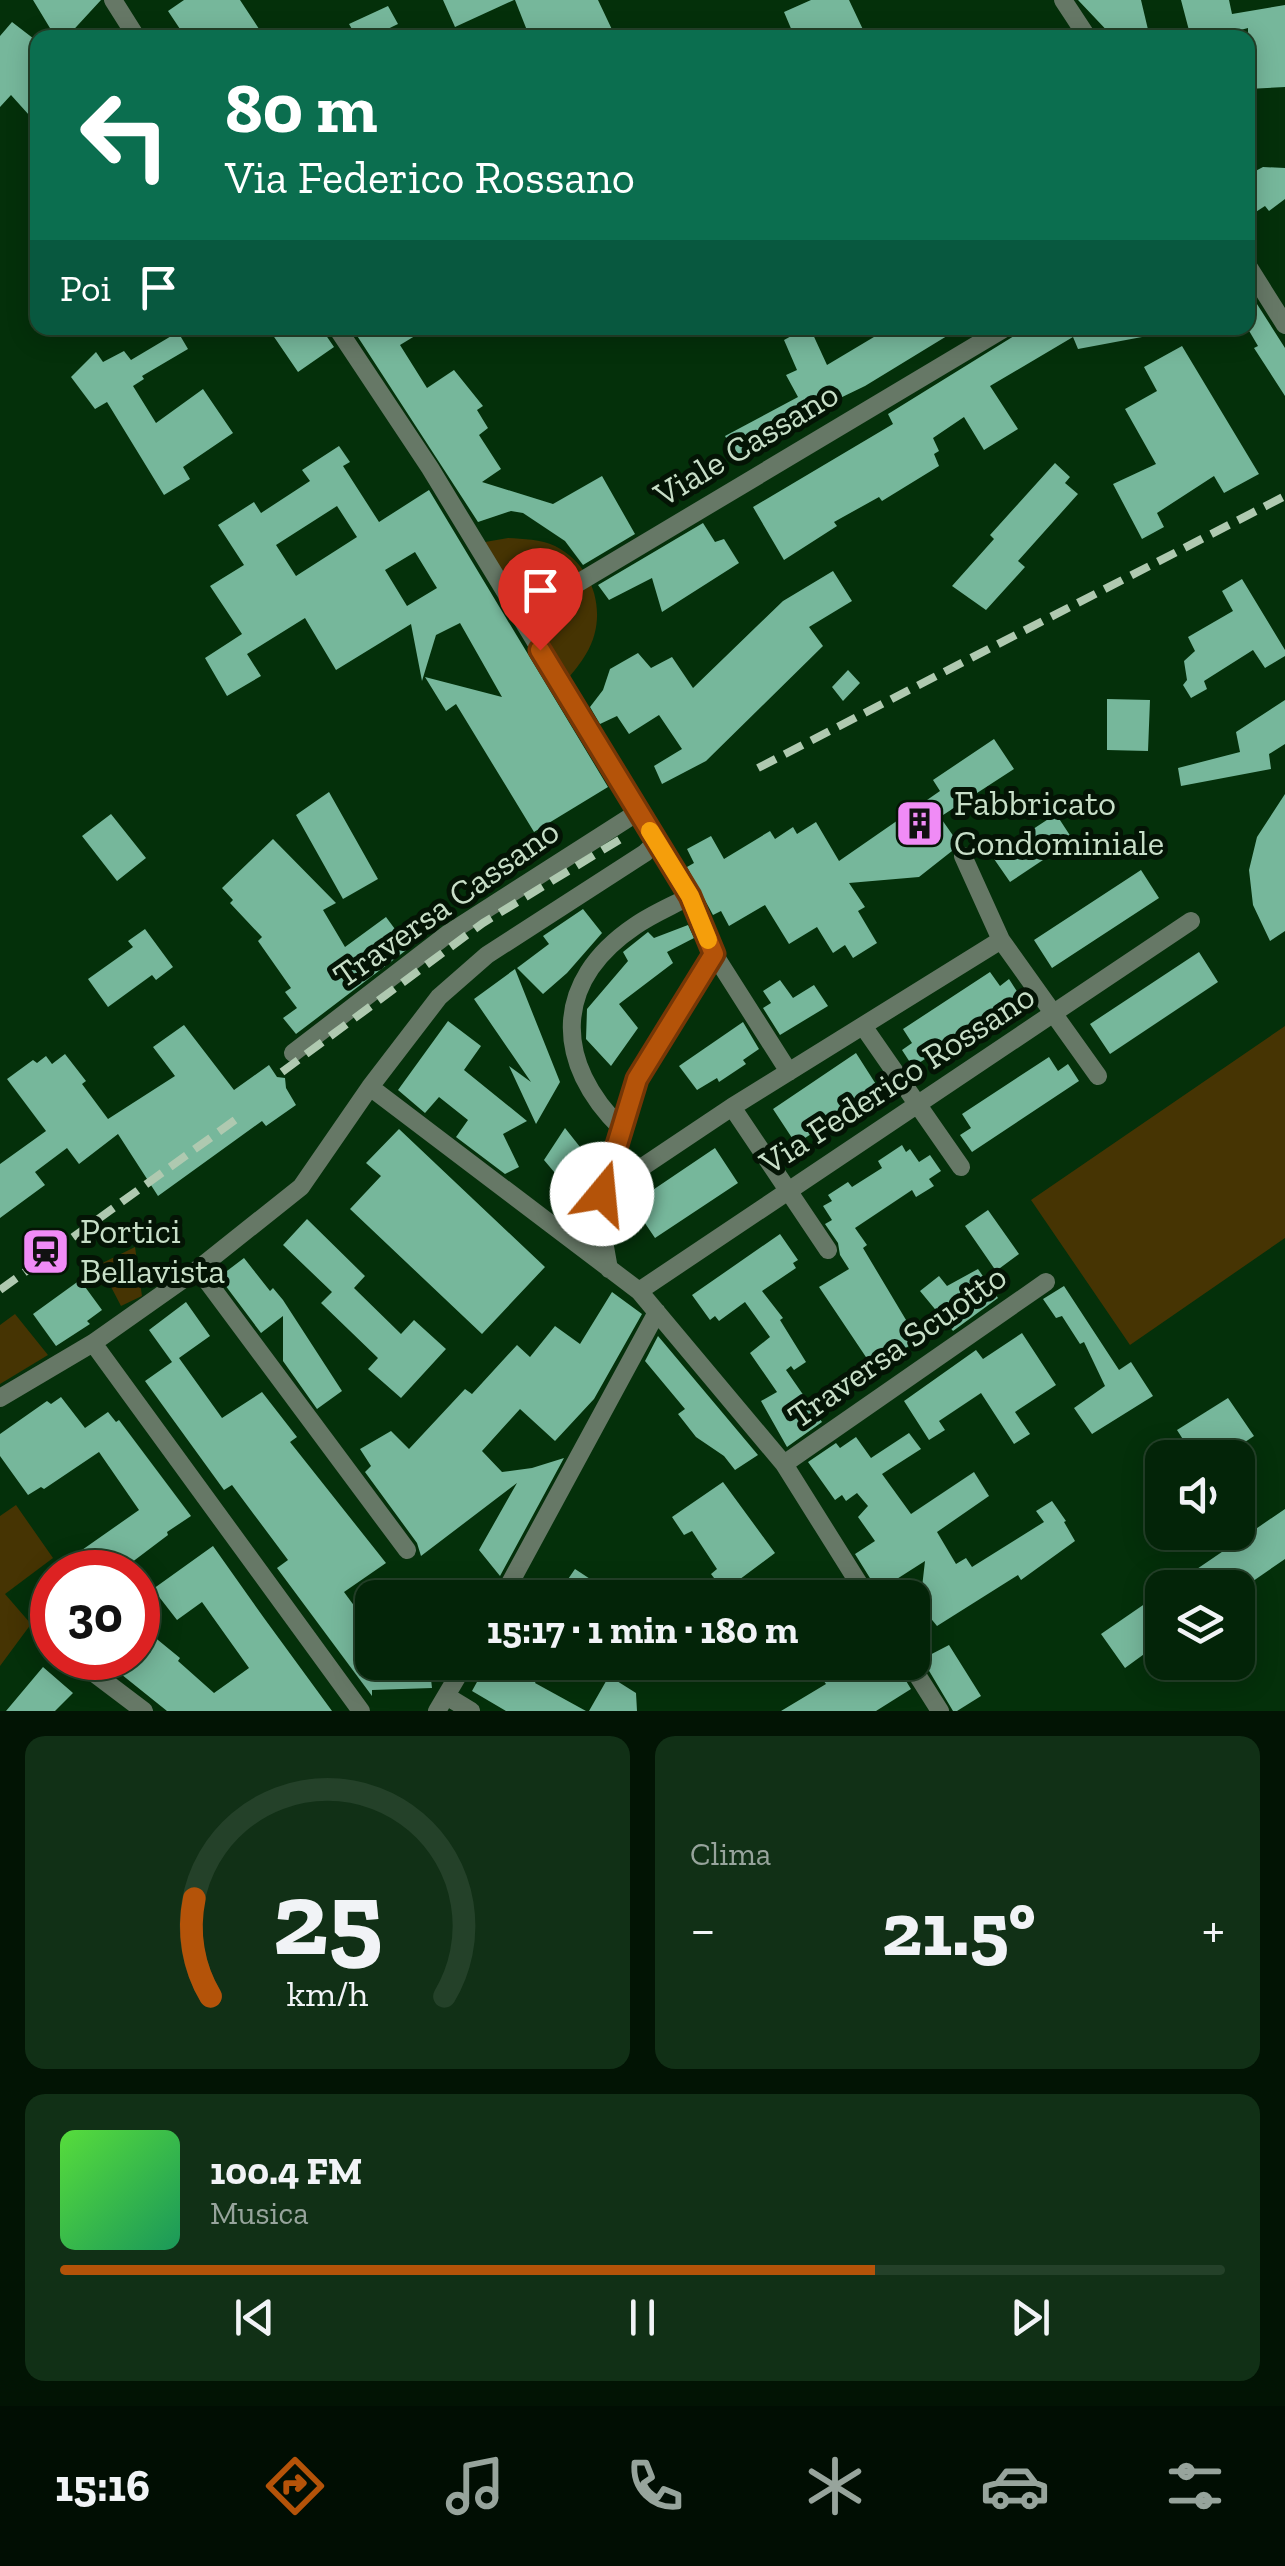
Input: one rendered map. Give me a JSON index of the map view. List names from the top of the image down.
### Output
{
  "streets": {
    "street": [
      "Viale Cassano",
      "Traversa Cassano",
      "Via Federico Rossano",
      "Traversa Scuotto"
    ]
  },
  "places": {
    "building": ["Fabbricato Condominiale"],
    "station": ["Portici Bellavista"]
  },
  "page": {
    "turn": ["80 m", "Via Federico Rossano"],
    "then": "Poi",
    "limit": "30",
    "trip": "15:17 · 1 min · 180 m",
    "tile": "Clima",
    "heat": ["−", "21.5°", "+"],
    "song": ["100.4 FM", "Musica"],
    "tabs": "15:16",
    "gauge": ["25", "km/h"]
  }
}
